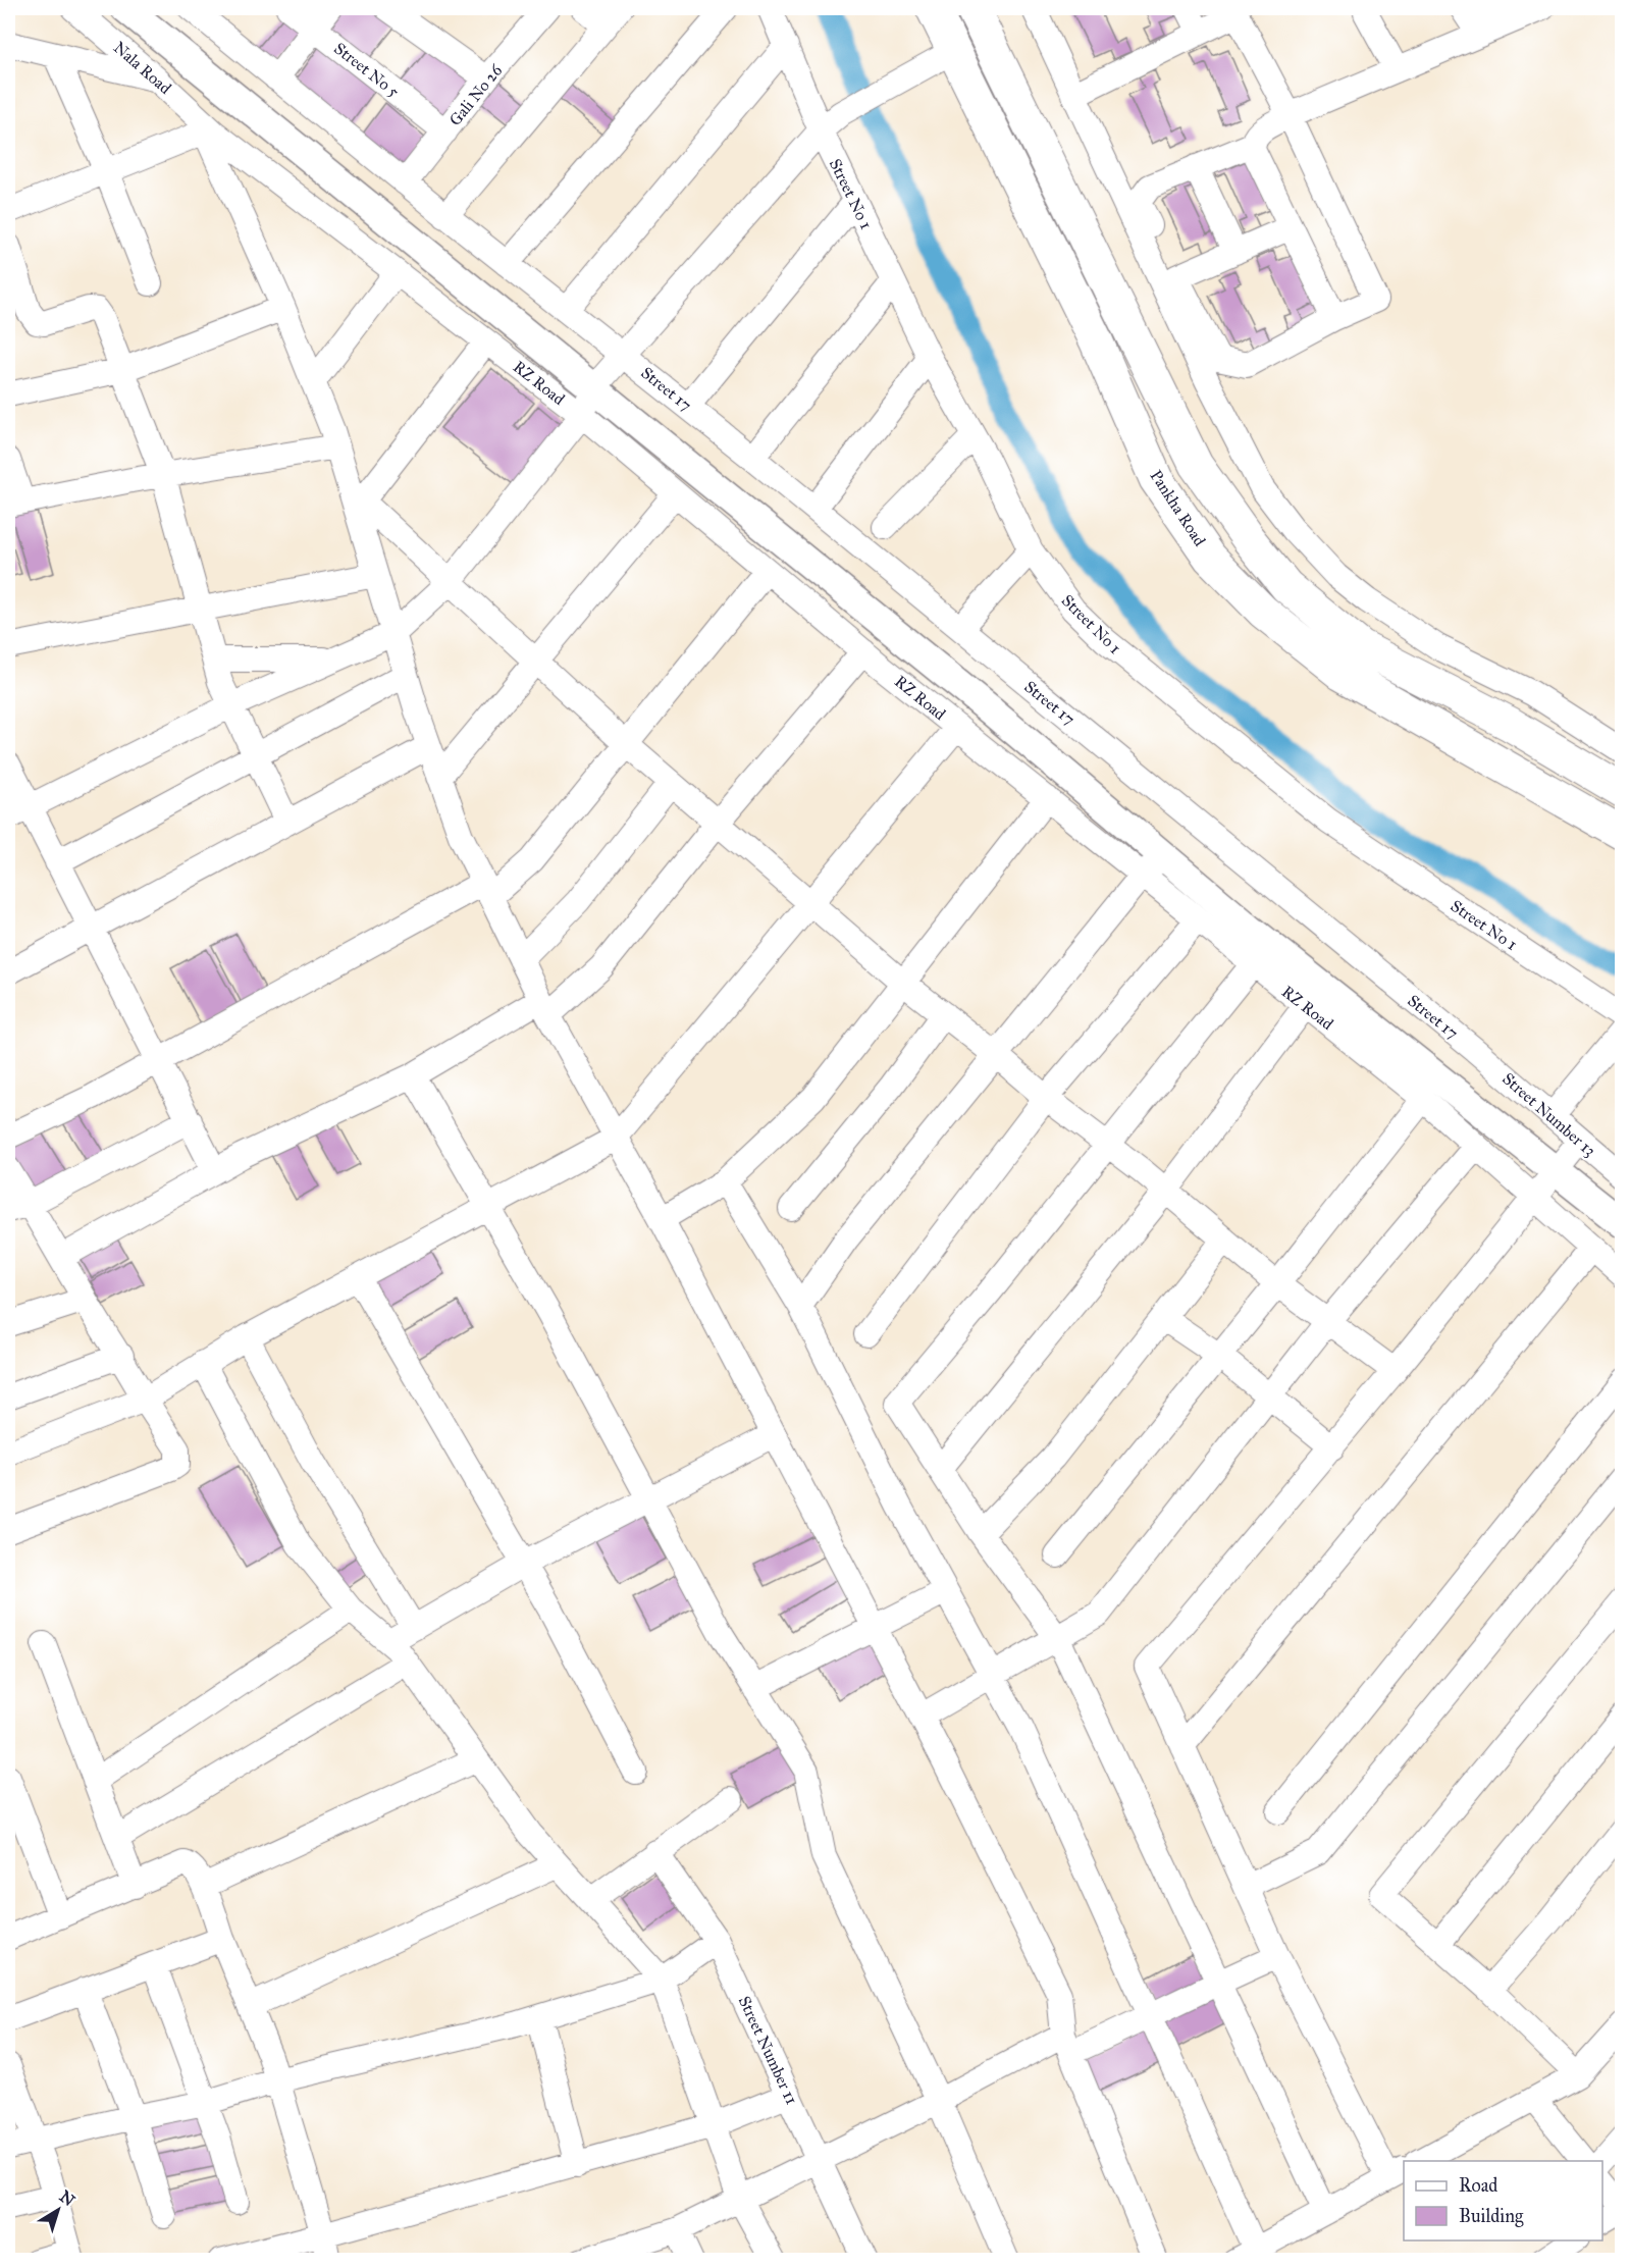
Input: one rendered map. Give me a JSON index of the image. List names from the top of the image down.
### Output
{
  "streets": {
    "main road": ["Pankha Road"],
    "street": [
      "Nala Road",
      "Street No 5",
      "Gali No 26",
      "Street No 1",
      "RZ Road",
      "Street 17",
      "Street Number 13",
      "Street Number 11"
    ]
  },
  "crossings": [
    ["Nala Road", "RZ Road"],
    ["Street No 5", "Gali No 26"],
    ["Gali No 26", "Street 17"],
    ["Street 17", "Street Number 13"]
  ],
  "legend": ["Road", "Building"],
  "north": "top right"
}
